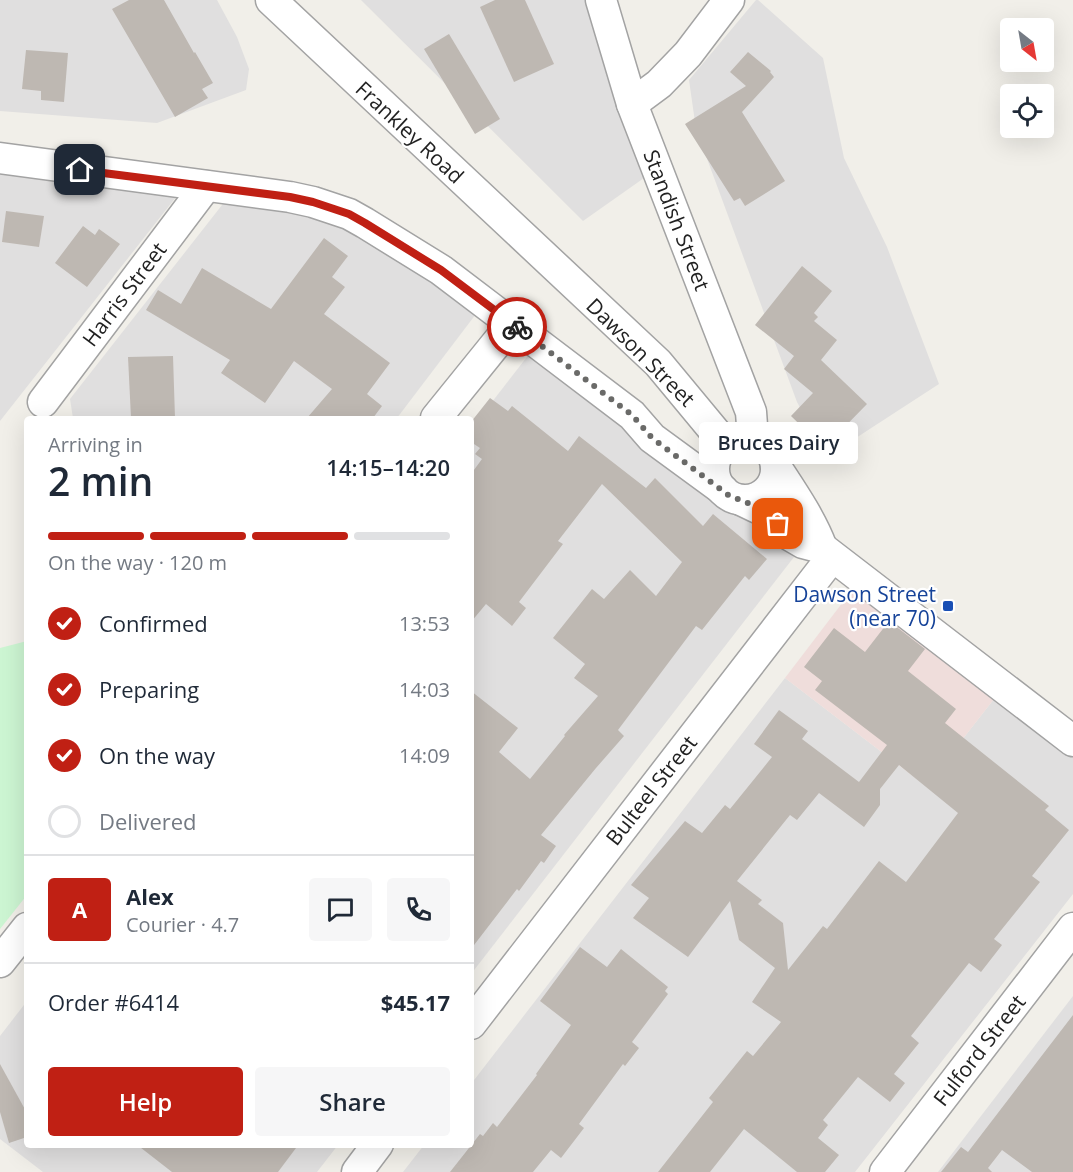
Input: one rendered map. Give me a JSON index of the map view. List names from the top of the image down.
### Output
{
  "streets": {
    "street": [
      "Frankley Road",
      "Standish Street",
      "Harris Street",
      "Dawson Street",
      "Bulteel Street",
      "Fulford Street"
    ]
  },
  "crossings": [
    ["Frankley Road", "Dawson Street"],
    ["Standish Street", "Dawson Street"]
  ],
  "places": {
    "other": ["Bruces Dairy"],
    "transit": ["Dawson Street (near 70)"]
  },
  "north": "bottom right",
  "page": {
    "heading": ["2 min", "Arriving in", "14:15–14:20"],
    "panel": [
      "Alex",
      "Courier · 4.7",
      "Order #6414",
      "$45.17"
    ],
    "bubble": "Bruces Dairy",
    "bar": "On the way · 120 m",
    "list": [
      ["Confirmed", "13:53"],
      ["Preparing", "14:03"],
      ["On the way", "14:09"],
      "Delivered"
    ],
    "round": "A",
    "buttons": ["Help", "Share"]
  }
}
